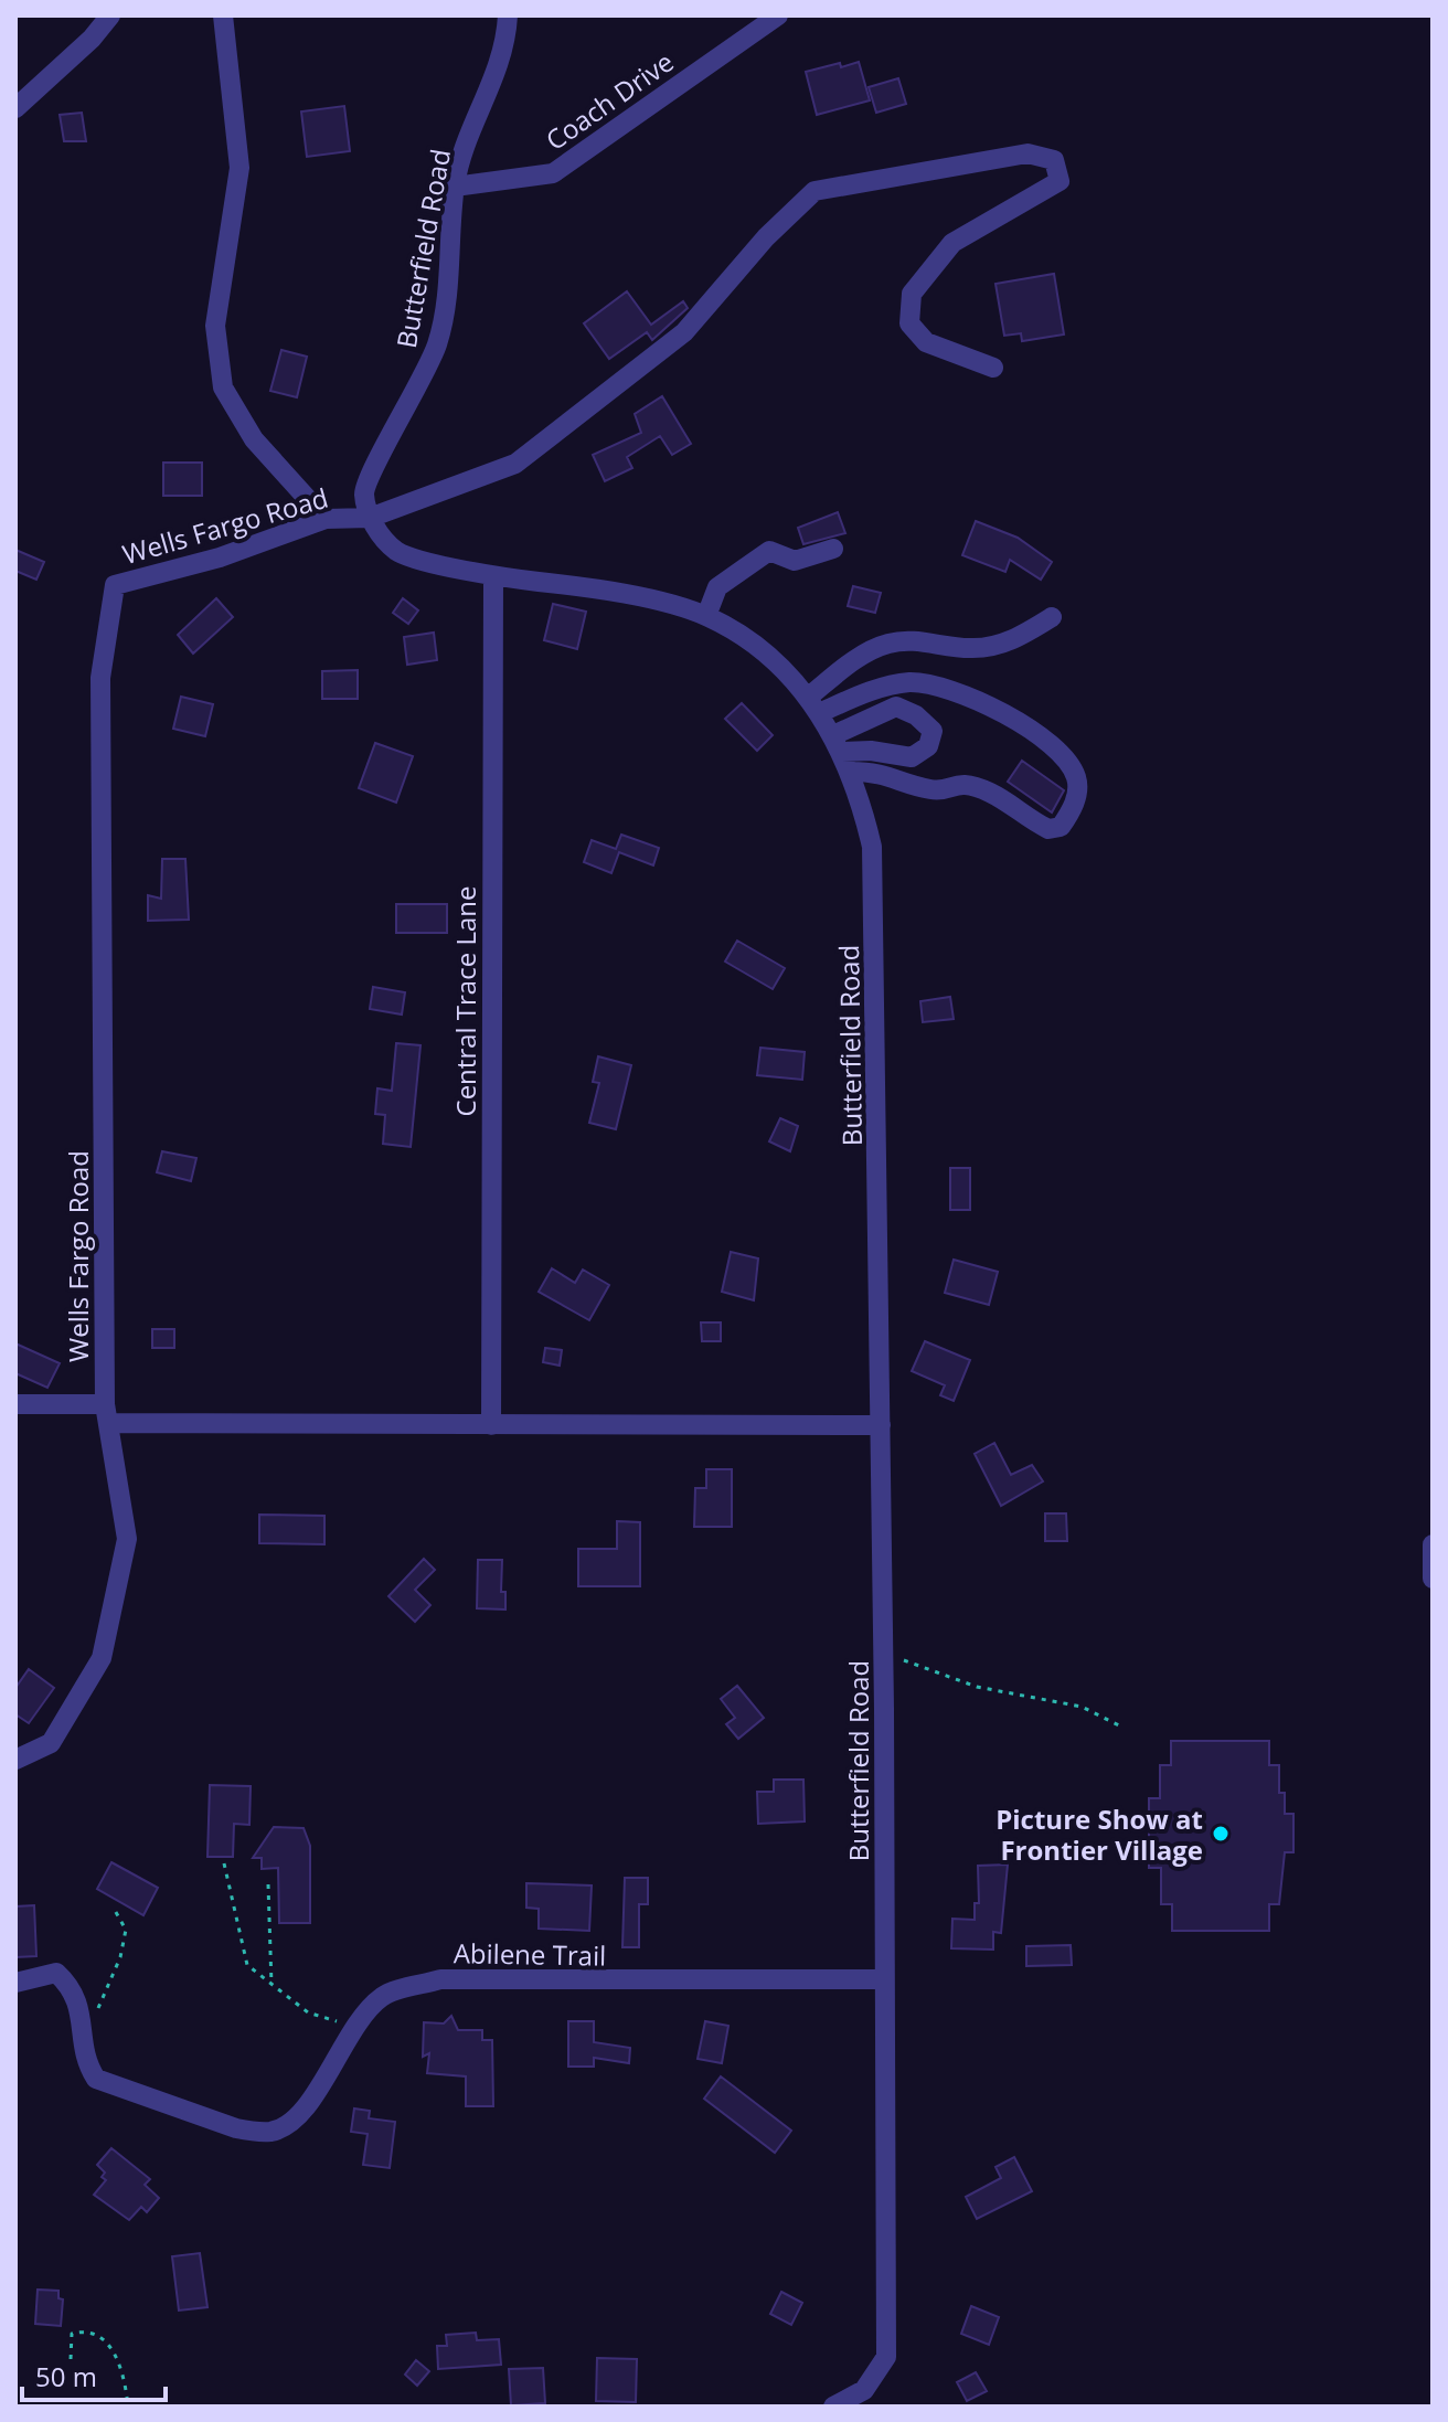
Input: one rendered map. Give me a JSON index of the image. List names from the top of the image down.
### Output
{
  "streets": {
    "street": [
      "Coach Drive",
      "Butterfield Road",
      "Wells Fargo Road",
      "Central Trace Lane",
      "Abilene Trail"
    ]
  },
  "crossings": [
    ["Coach Drive", "Butterfield Road"],
    ["Butterfield Road", "Wells Fargo Road"],
    ["Butterfield Road", "Central Trace Lane"],
    ["Butterfield Road", "Abilene Trail"]
  ],
  "places": ["Picture Show at Frontier Village"],
  "scale_bar": "50 m"
}
